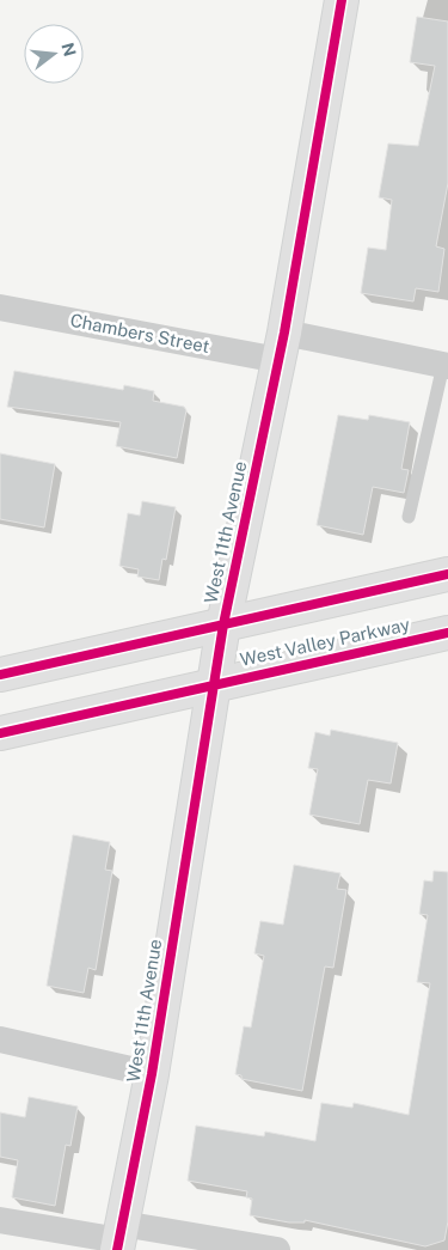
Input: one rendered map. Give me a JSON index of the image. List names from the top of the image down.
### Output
{
  "streets": {
    "street": ["Chambers Street", "West 11th Avenue", "West Valley Parkway"]
  },
  "crossings": [
    ["Chambers Street", "West 11th Avenue"],
    ["West 11th Avenue", "West Valley Parkway"]
  ],
  "north": "right"
}
